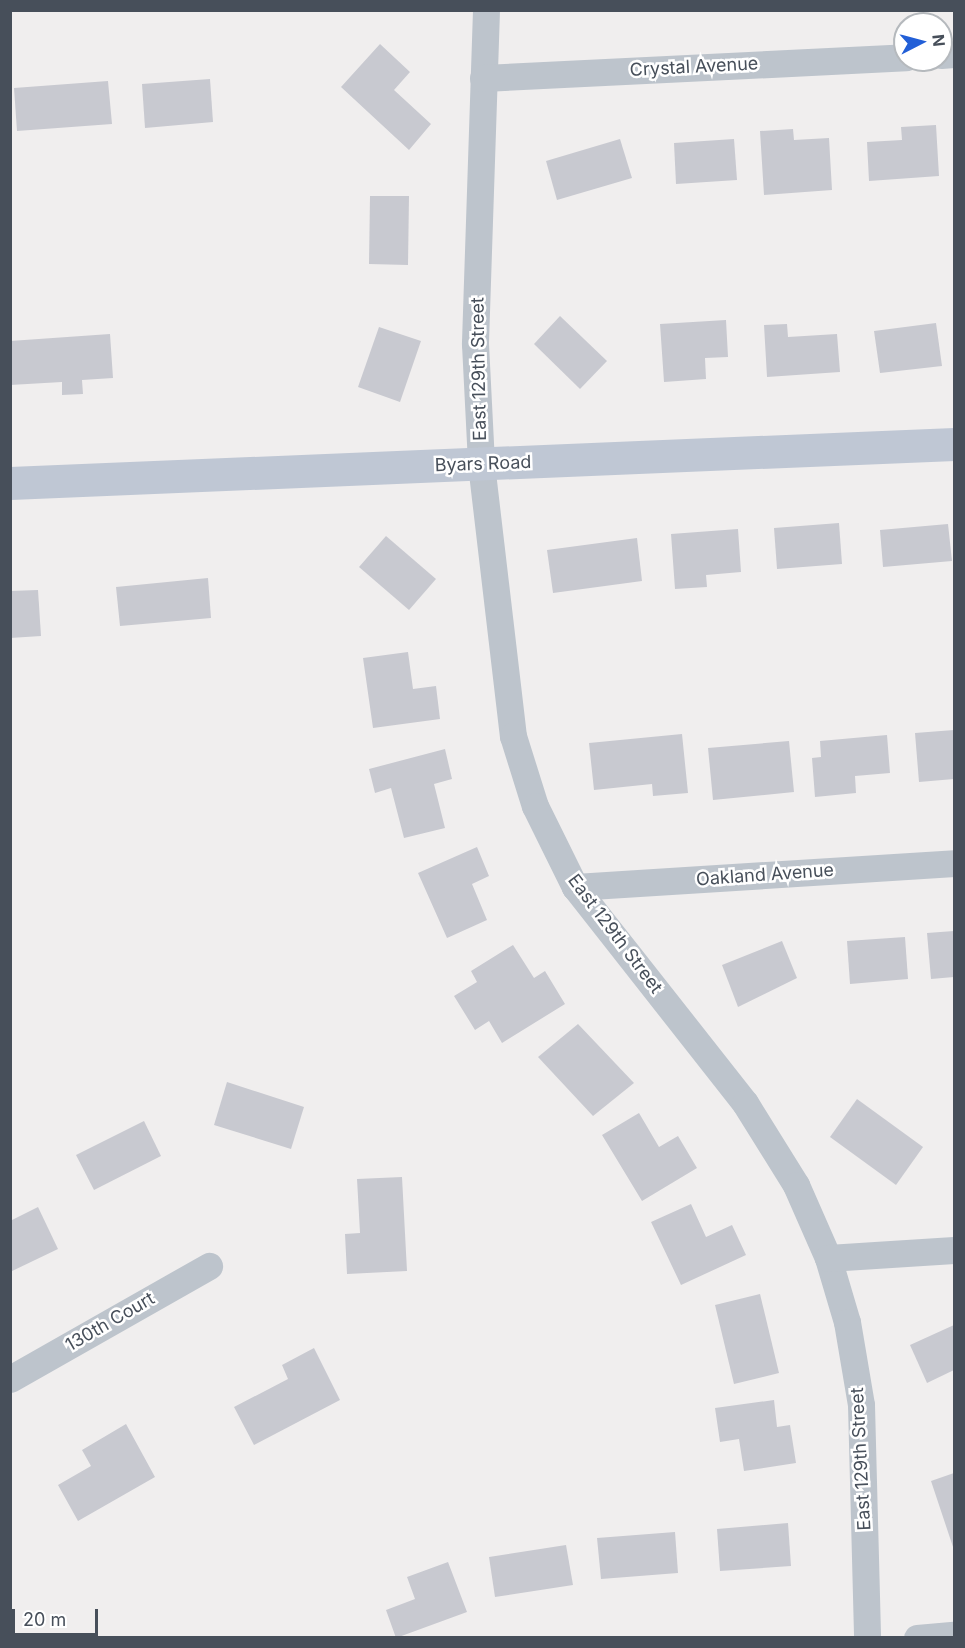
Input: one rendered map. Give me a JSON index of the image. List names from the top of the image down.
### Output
{
  "streets": {
    "street": [
      "Crystal Avenue",
      "East 129th Street",
      "Byars Road",
      "Oakland Avenue",
      "130th Court"
    ]
  },
  "crossings": [
    ["Crystal Avenue", "East 129th Street"],
    ["East 129th Street", "Byars Road"],
    ["East 129th Street", "Oakland Avenue"]
  ],
  "scale_bar": "20 m",
  "north": "right"
}
